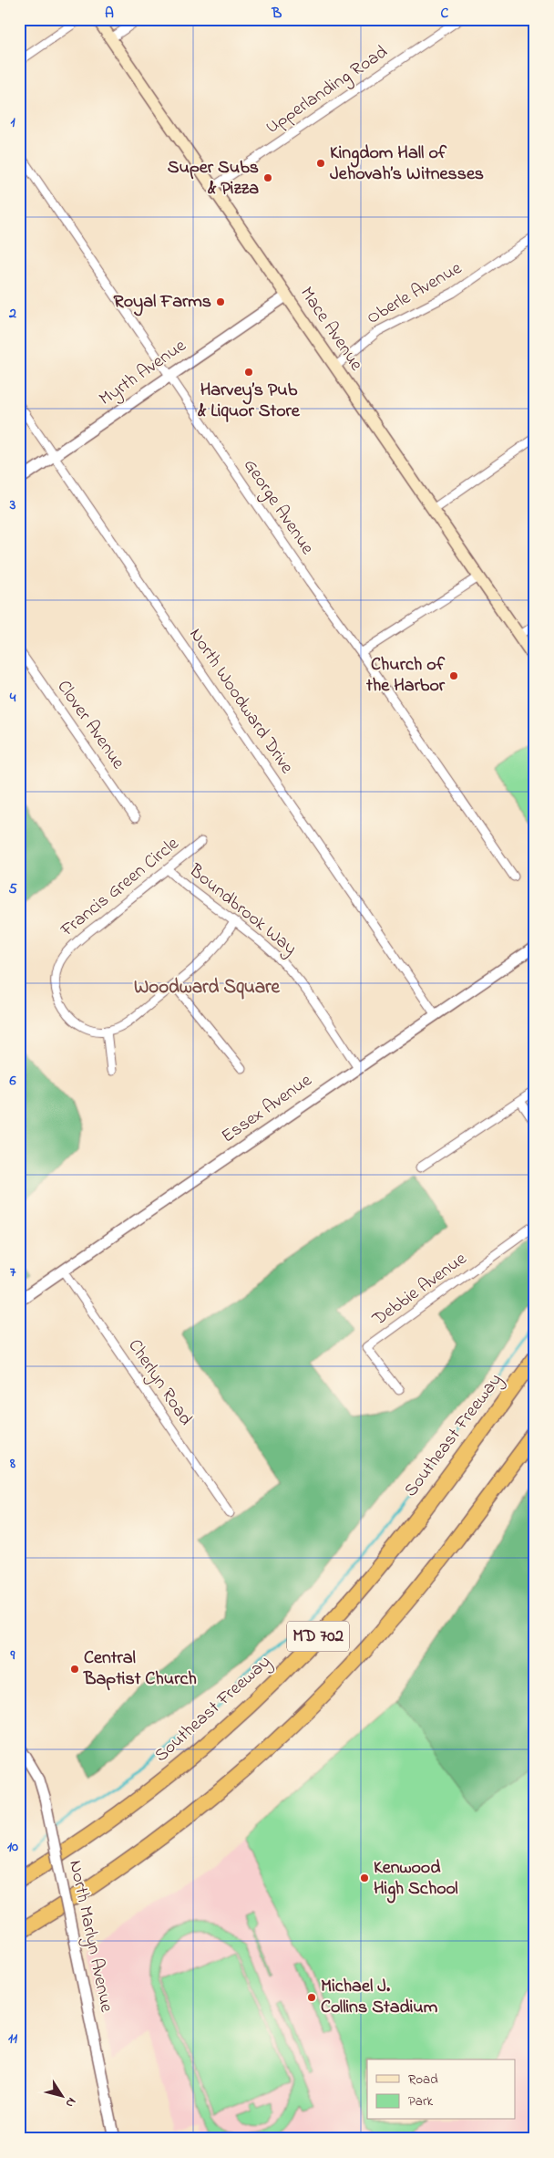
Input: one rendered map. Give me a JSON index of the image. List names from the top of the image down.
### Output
{
  "streets": {
    "highway": ["Southeast Freeway", "MD 702"],
    "main road": ["Mace Avenue"],
    "street": [
      "Upperlanding Road",
      "Oberle Avenue",
      "Myrth Avenue",
      "George Avenue",
      "North Woodward Drive",
      "Clover Avenue",
      "Francis Green Circle",
      "Boundbrook Way",
      "Essex Avenue",
      "Debbie Avenue",
      "Cherlyn Road",
      "North Marlyn Avenue"
    ]
  },
  "crossings": [
    ["Upperlanding Road", "Mace Avenue"],
    ["Oberle Avenue", "Mace Avenue"],
    ["Mace Avenue", "Myrth Avenue"],
    ["Myrth Avenue", "George Avenue"],
    ["Myrth Avenue", "North Woodward Drive"],
    ["North Woodward Drive", "Essex Avenue"],
    ["Francis Green Circle", "Boundbrook Way"],
    ["Boundbrook Way", "Essex Avenue"],
    ["Essex Avenue", "Cherlyn Road"]
  ],
  "districts": ["Woodward Square"],
  "places": [
    "Kingdom Hall of Jehovah’s Witnesses",
    "Super Subs & Pizza",
    "Royal Farms",
    "Harvey’s Pub & Liquor Store",
    "Church of the Harbor",
    "Central Baptist Church",
    "Kenwood High School",
    "Michael J. Collins Stadium"
  ],
  "legend": ["Road", "Park"],
  "north": "bottom right",
  "grid": {
    "columns": ["A", "B", "C"],
    "rows": [
      "1",
      "2",
      "3",
      "4",
      "5",
      "6",
      "7",
      "8",
      "9",
      "10",
      "11"
    ]
  }
}
